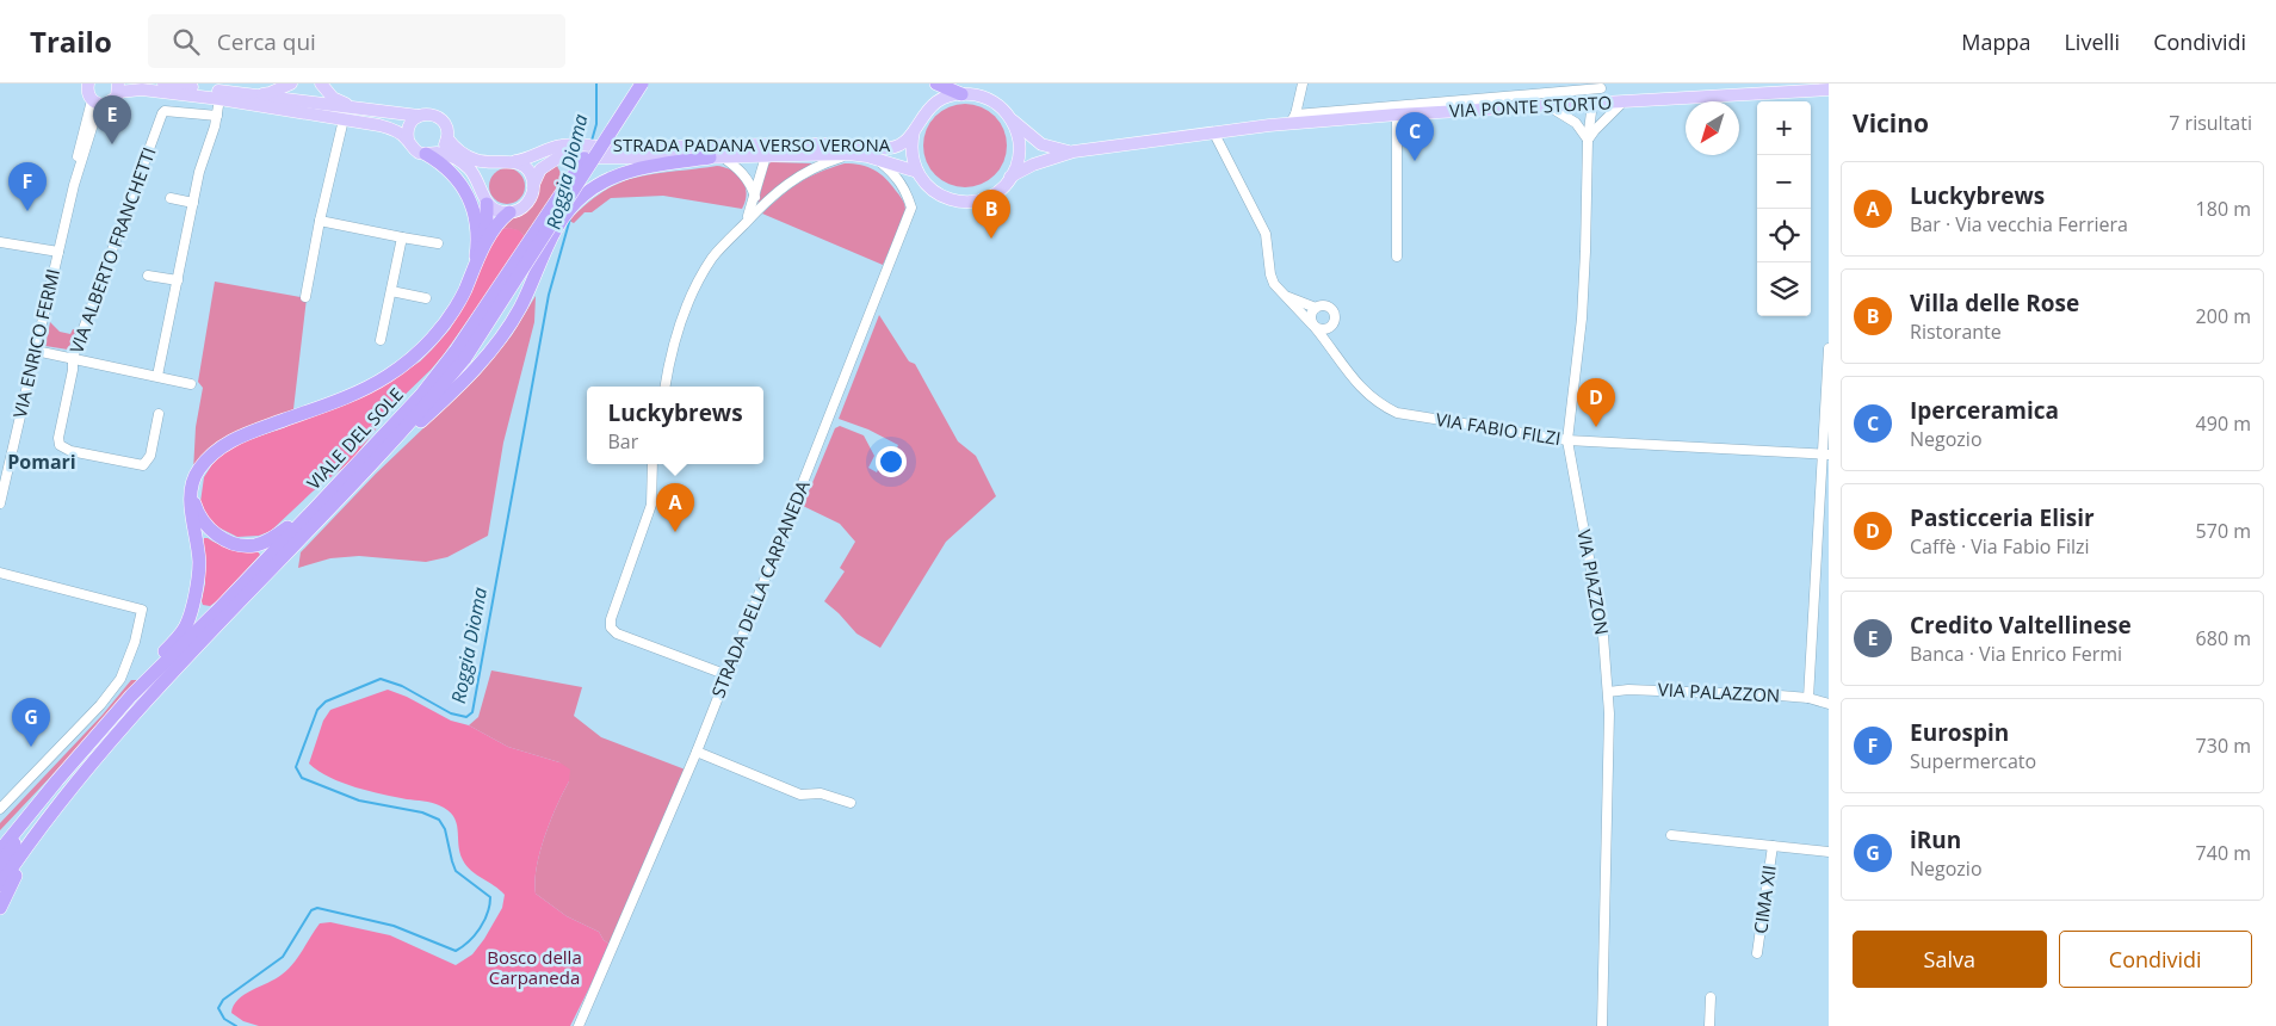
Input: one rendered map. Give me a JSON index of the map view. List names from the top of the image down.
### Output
{
  "streets": {
    "highway": ["VIALE DEL SOLE"],
    "main road": ["VIA PONTE STORTO", "STRADA PADANA VERSO VERONA"],
    "street": [
      "VIA ALBERTO FRANCHETTI",
      "VIA ENRICO FERMI",
      "VIA FABIO FILZI",
      "VIA PIAZZON",
      "STRADA DELLA CARPANEDA",
      "VIA PALAZZON",
      "CIMA XII"
    ]
  },
  "crossings": [
    ["VIA PONTE STORTO", "STRADA PADANA VERSO VERONA"],
    ["VIA PONTE STORTO", "VIA PIAZZON"],
    ["STRADA PADANA VERSO VERONA", "STRADA DELLA CARPANEDA"],
    ["VIA FABIO FILZI", "VIA PIAZZON"],
    ["VIA PIAZZON", "VIA PALAZZON"]
  ],
  "districts": ["Pomari"],
  "water": ["Roggia Dioma"],
  "parks": ["Bosco della Carpaneda"],
  "north": "bottom left",
  "page": {
    "header": "Trailo",
    "search": "Cerca qui",
    "nav": ["Mappa", "Livelli", "Condividi"],
    "heading": ["Vicino", "7 risultati"],
    "pins": [
      "E",
      "C",
      "F",
      "B",
      "D",
      "A",
      "G"
    ],
    "map_buttons": ["+", "−"],
    "list": [
      {
        "mark": "A",
        "name": "Luckybrews",
        "note": "Bar · Via vecchia Ferriera",
        "value": "180 m"
      },
      {
        "mark": "B",
        "name": "Villa delle Rose",
        "note": "Ristorante",
        "value": "200 m"
      },
      {
        "mark": "C",
        "name": "Iperceramica",
        "note": "Negozio",
        "value": "490 m"
      },
      {
        "mark": "D",
        "name": "Pasticceria Elisir",
        "note": "Caffè · Via Fabio Filzi",
        "value": "570 m"
      },
      {
        "mark": "E",
        "name": "Credito Valtellinese",
        "note": "Banca · Via Enrico Fermi",
        "value": "680 m"
      },
      {
        "mark": "F",
        "name": "Eurospin",
        "note": "Supermercato",
        "value": "730 m"
      },
      {
        "mark": "G",
        "name": "iRun",
        "note": "Negozio",
        "value": "740 m"
      }
    ],
    "popup": ["Luckybrews", "Bar"],
    "buttons": ["Salva", "Condividi"]
  }
}
